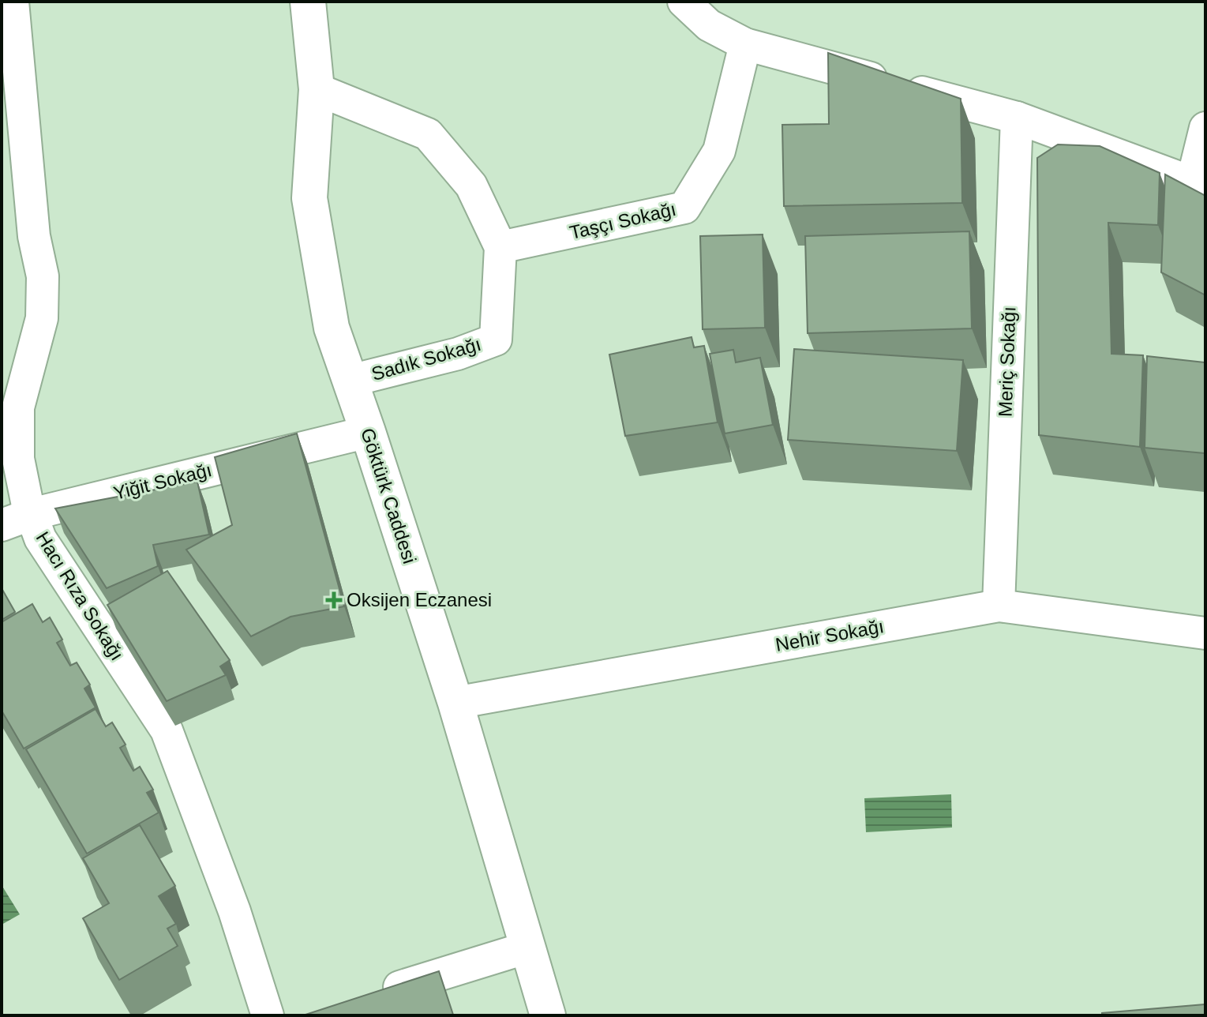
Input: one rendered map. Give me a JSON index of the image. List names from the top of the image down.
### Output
{
  "streets": {
    "main road": ["Göktürk Caddesi"],
    "street": [
      "Taşçı Sokağı",
      "Sadık Sokağı",
      "Meriç Sokağı",
      "Yiğit Sokağı",
      "Hacı Rıza Sokağı",
      "Nehir Sokağı"
    ]
  },
  "crossings": [
    ["Taşçı Sokağı", "Sadık Sokağı"],
    ["Sadık Sokağı", "Göktürk Caddesi"],
    ["Meriç Sokağı", "Nehir Sokağı"],
    ["Yiğit Sokağı", "Göktürk Caddesi"],
    ["Yiğit Sokağı", "Hacı Rıza Sokağı"],
    ["Göktürk Caddesi", "Nehir Sokağı"]
  ],
  "places": {
    "health": ["Oksijen Eczanesi"]
  }
}
